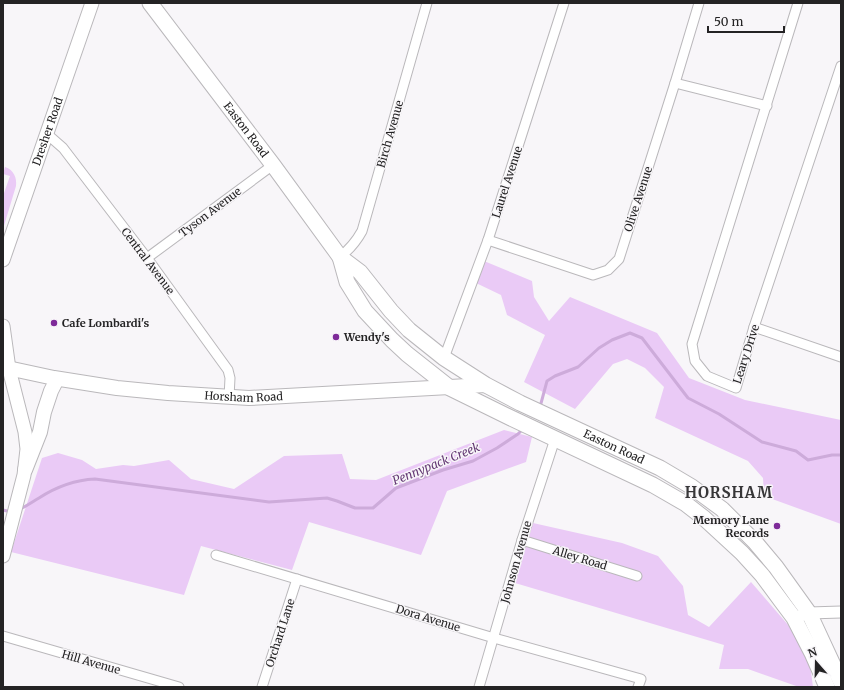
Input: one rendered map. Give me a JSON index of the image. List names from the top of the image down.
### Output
{
  "streets": {
    "highway": ["Easton Road"],
    "main road": ["Dresher Road", "Horsham Road"],
    "street": [
      "Birch Avenue",
      "Laurel Avenue",
      "Olive Avenue",
      "Tyson Avenue",
      "Central Avenue",
      "Leary Drive",
      "Alley Road",
      "Johnson Avenue",
      "Dora Avenue",
      "Orchard Lane",
      "Hill Avenue"
    ]
  },
  "crossings": [
    ["Easton Road", "Birch Avenue"],
    ["Easton Road", "Laurel Avenue"],
    ["Easton Road", "Tyson Avenue"],
    ["Easton Road", "Horsham Road"],
    ["Easton Road", "Johnson Avenue"],
    ["Dresher Road", "Central Avenue"],
    ["Laurel Avenue", "Olive Avenue"],
    ["Tyson Avenue", "Central Avenue"],
    ["Central Avenue", "Horsham Road"],
    ["Alley Road", "Johnson Avenue"],
    ["Johnson Avenue", "Dora Avenue"],
    ["Dora Avenue", "Orchard Lane"]
  ],
  "districts": ["HORSHAM"],
  "water": ["Pennypack Creek"],
  "places": ["Cafe Lombardi's", "Wendy's", "Memory Lane Records"],
  "scale_bar": "50 m",
  "north": "top"
}
